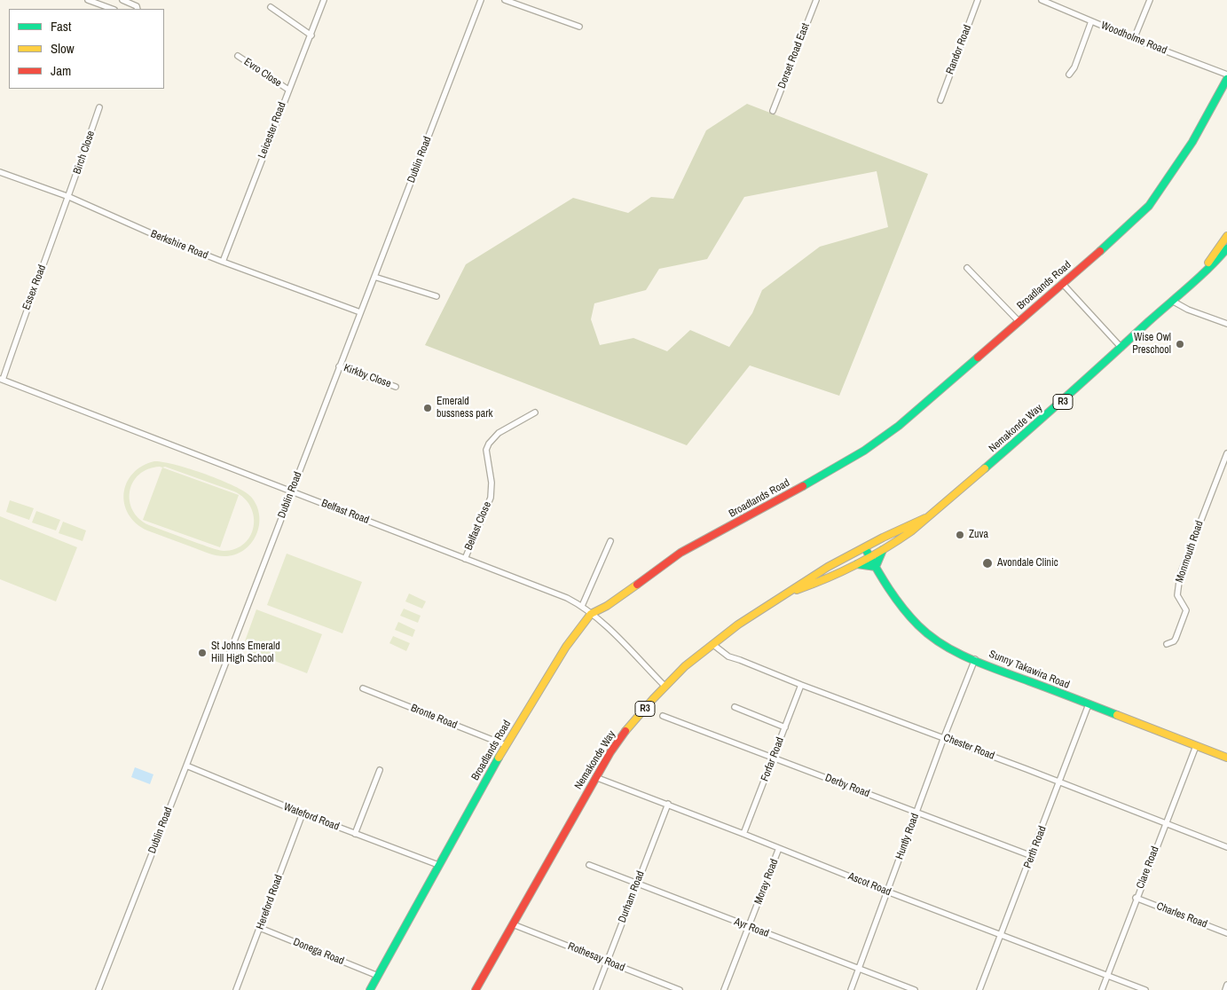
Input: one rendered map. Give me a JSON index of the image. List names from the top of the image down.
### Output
{
  "streets": {
    "main road": [
      "Broadlands Road",
      "R3",
      "Nemakonde Way",
      "Sunny Takawira Road"
    ],
    "street": [
      "Woodholme Road",
      "Randor Road",
      "Dorset Road East",
      "Evro Close",
      "Leicester Road",
      "Birch Close",
      "Dublin Road",
      "Berkshire Road",
      "Essex Road",
      "Kirkby Close",
      "Belfast Road",
      "Belfast Close",
      "Monmouth Road",
      "Bronte Road",
      "Chester Road",
      "Forfar Road",
      "Derby Road",
      "Wateford Road",
      "Huntly Road",
      "Perth Road",
      "Clare Road",
      "Moray Road",
      "Ascot Road",
      "Durham Road",
      "Hereford Road",
      "Charles Road",
      "Ayr Road",
      "Donega Road",
      "Rothesay Road"
    ]
  },
  "crossings": [
    ["Evro Close", "Leicester Road"],
    ["Leicester Road", "Berkshire Road"],
    ["Birch Close", "Berkshire Road"],
    ["Birch Close", "Essex Road"],
    ["Dublin Road", "Berkshire Road"],
    ["Dublin Road", "Kirkby Close"],
    ["Dublin Road", "Belfast Road"],
    ["Dublin Road", "Wateford Road"],
    ["Berkshire Road", "Essex Road"],
    ["Broadlands Road", "Belfast Road"],
    ["Broadlands Road", "Bronte Road"],
    ["Broadlands Road", "Wateford Road"],
    ["Broadlands Road", "Donega Road"],
    ["Essex Road", "Belfast Road"],
    ["Nemakonde Way", "Belfast Road"],
    ["Nemakonde Way", "Sunny Takawira Road"],
    ["Nemakonde Way", "Chester Road"],
    ["Nemakonde Way", "Ascot Road"],
    ["Nemakonde Way", "Rothesay Road"],
    ["Belfast Road", "Belfast Close"],
    ["Sunny Takawira Road", "Huntly Road"],
    ["Sunny Takawira Road", "Perth Road"],
    ["Sunny Takawira Road", "Clare Road"],
    ["Chester Road", "Forfar Road"],
    ["Chester Road", "Huntly Road"],
    ["Chester Road", "Perth Road"],
    ["Chester Road", "Clare Road"],
    ["Forfar Road", "Derby Road"],
    ["Forfar Road", "Ascot Road"],
    ["Derby Road", "Huntly Road"],
    ["Derby Road", "Perth Road"],
    ["Wateford Road", "Hereford Road"],
    ["Huntly Road", "Ascot Road"],
    ["Huntly Road", "Ayr Road"],
    ["Perth Road", "Ascot Road"],
    ["Clare Road", "Ascot Road"],
    ["Clare Road", "Charles Road"],
    ["Moray Road", "Ascot Road"],
    ["Moray Road", "Ayr Road"],
    ["Ascot Road", "Durham Road"],
    ["Durham Road", "Ayr Road"],
    ["Durham Road", "Rothesay Road"],
    ["Hereford Road", "Donega Road"]
  ],
  "places": [
    "Wise Owl Preschool",
    "Emerald bussness park",
    "Zuva",
    "Avondale Clinic",
    "St Johns Emerald Hill High School"
  ],
  "legend": ["Fast", "Slow", "Jam"]
}
